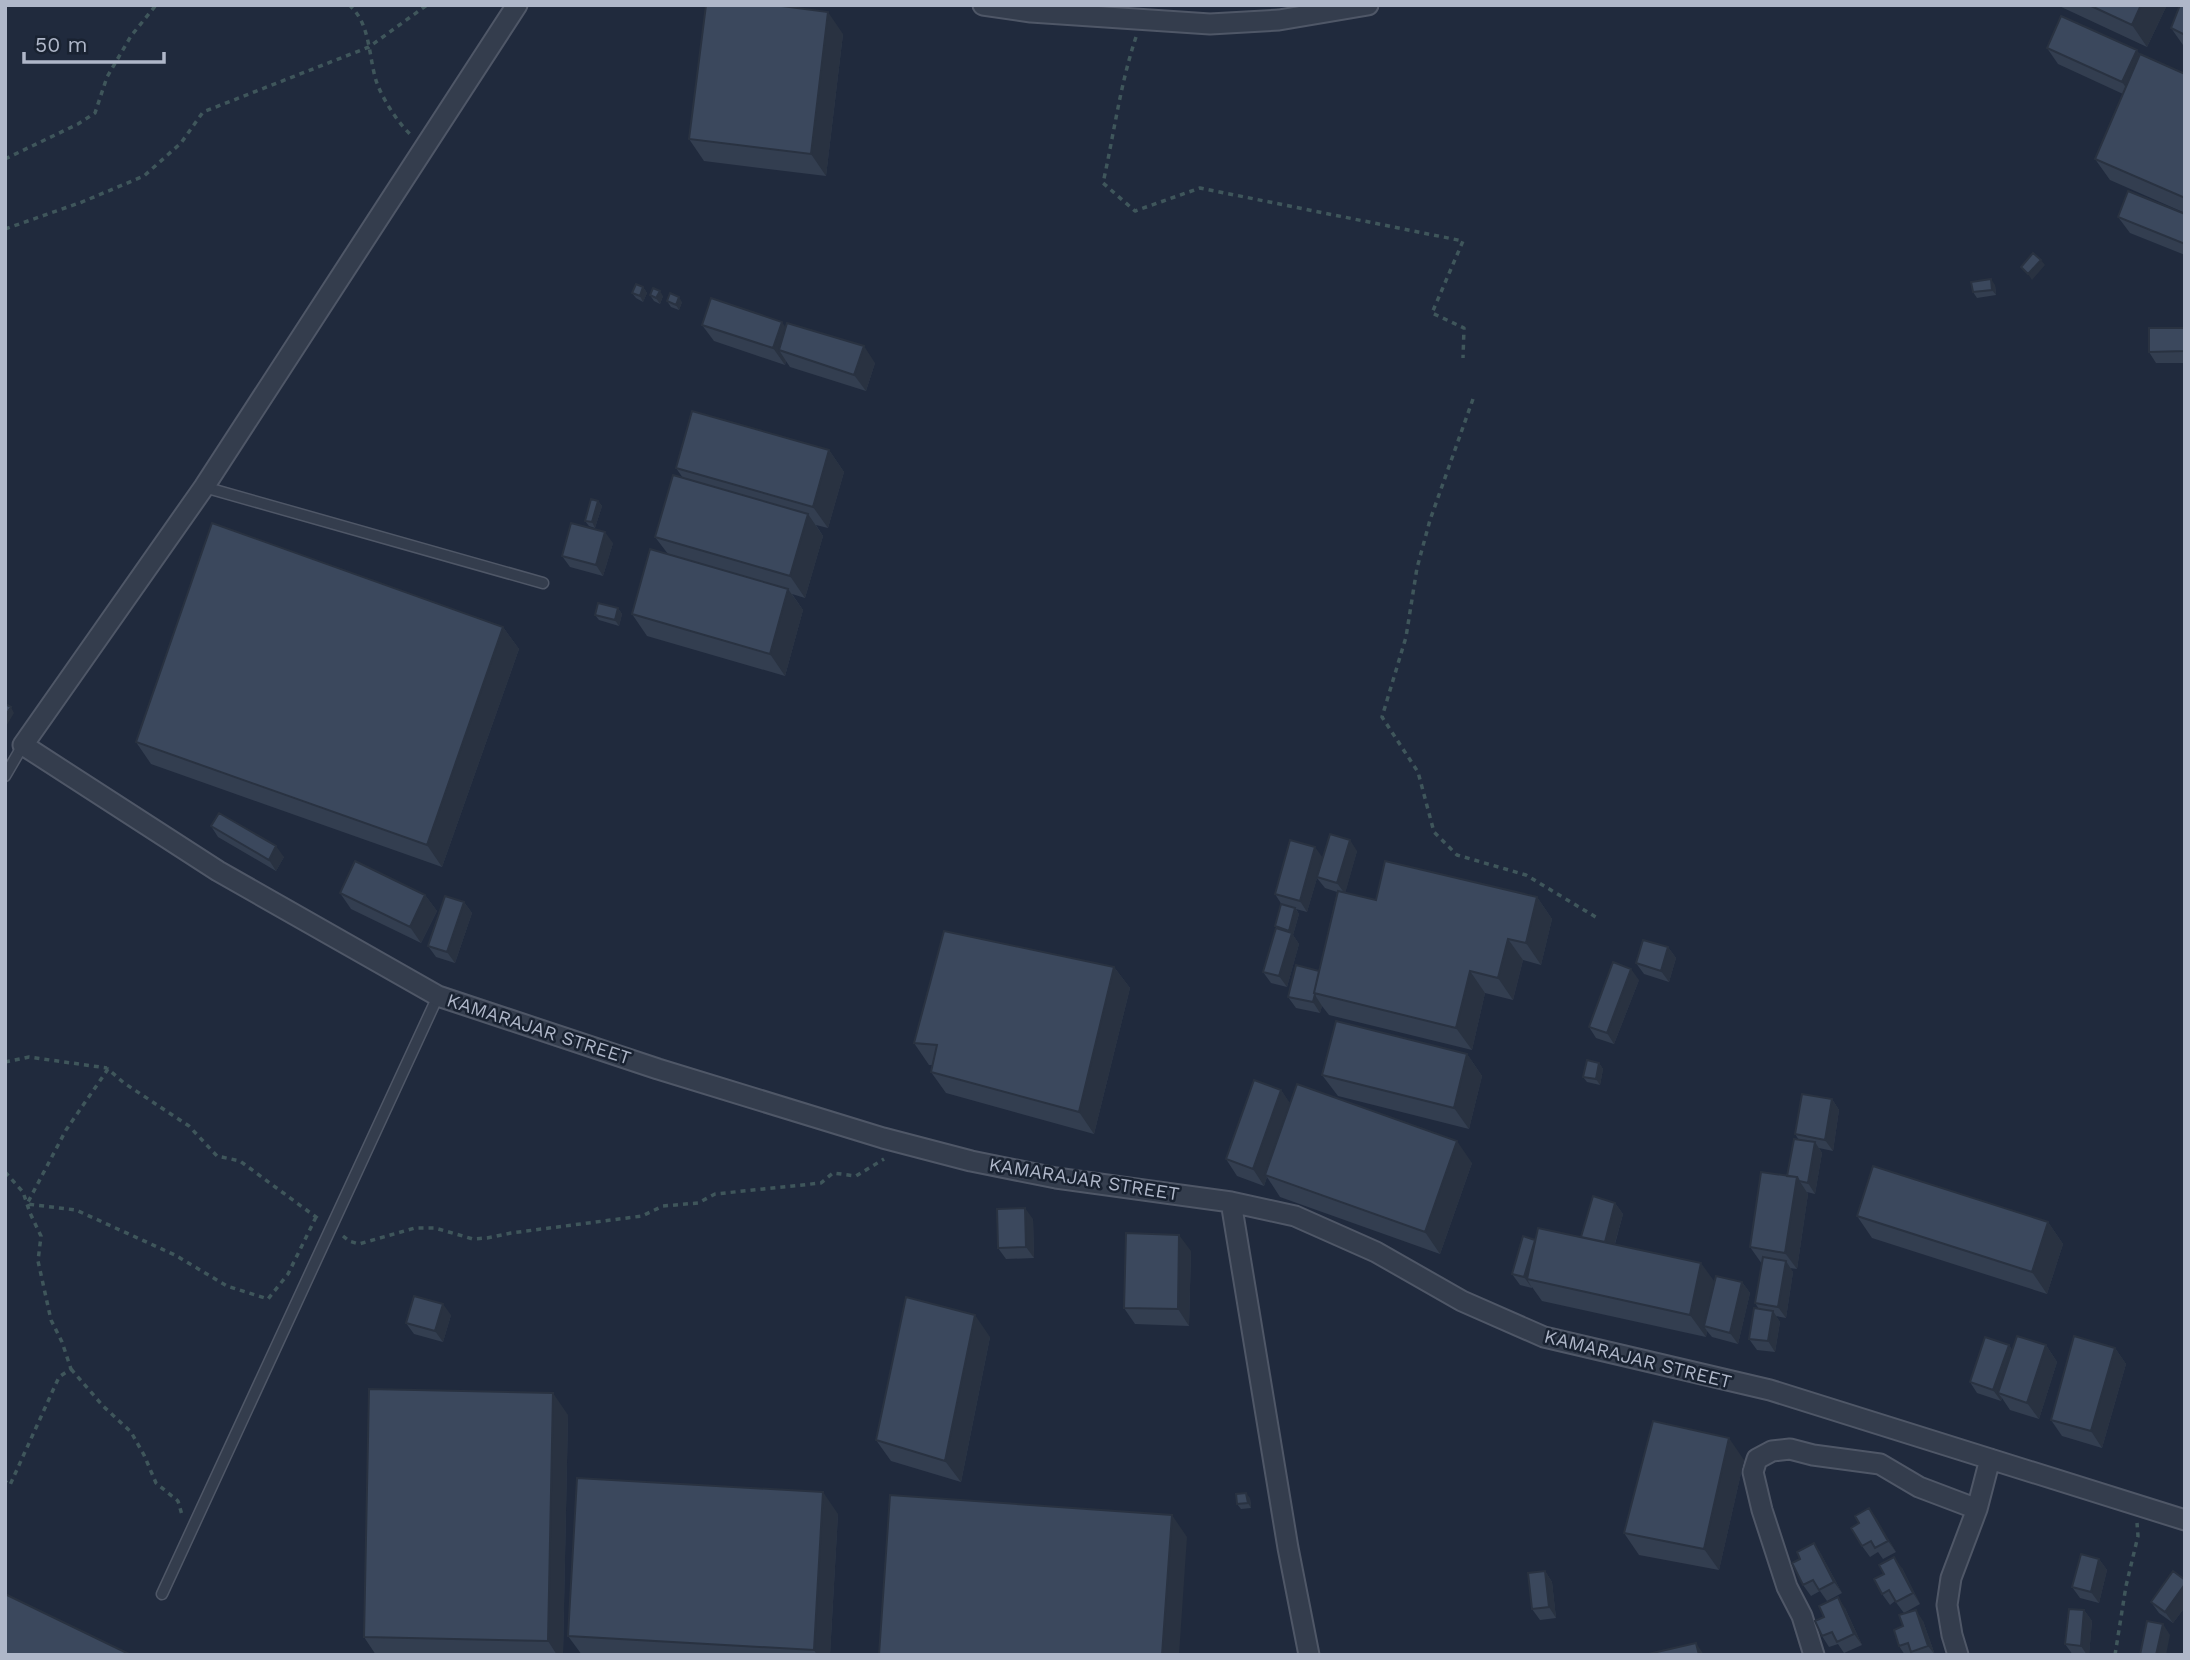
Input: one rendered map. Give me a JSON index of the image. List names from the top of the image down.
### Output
{
  "streets": {
    "street": ["KAMARAJAR STREET"]
  },
  "scale_bar": "50 m"
}
